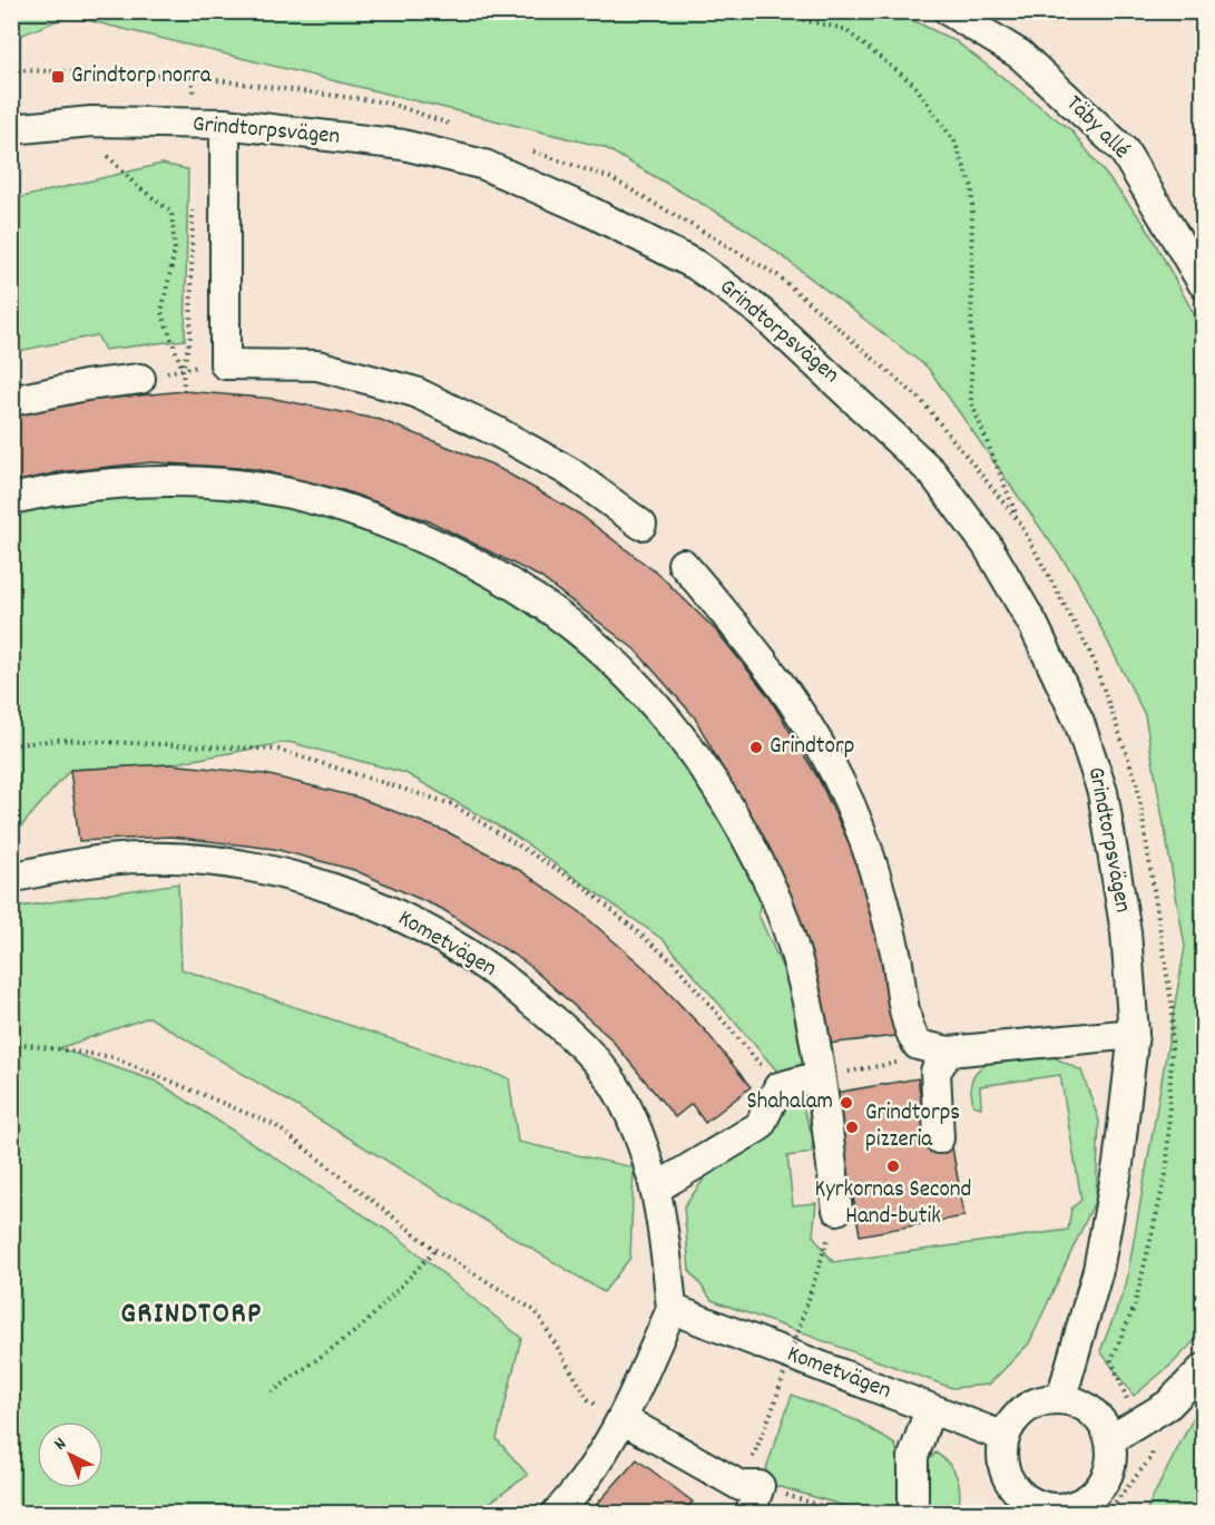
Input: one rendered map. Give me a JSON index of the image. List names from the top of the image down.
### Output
{
  "streets": {
    "street": ["Täby allé", "Grindtorpsvägen", "Kometvägen"]
  },
  "crossings": [
    ["Grindtorpsvägen", "Kometvägen"]
  ],
  "districts": ["GRINDTORP"],
  "places": {
    "transit": ["Grindtorp norra"],
    "other": [
      "Grindtorp",
      "Shahalam",
      "Grindtorps pizzeria",
      "Kyrkornas Second Hand-butik"
    ]
  },
  "north": "top left"
}
